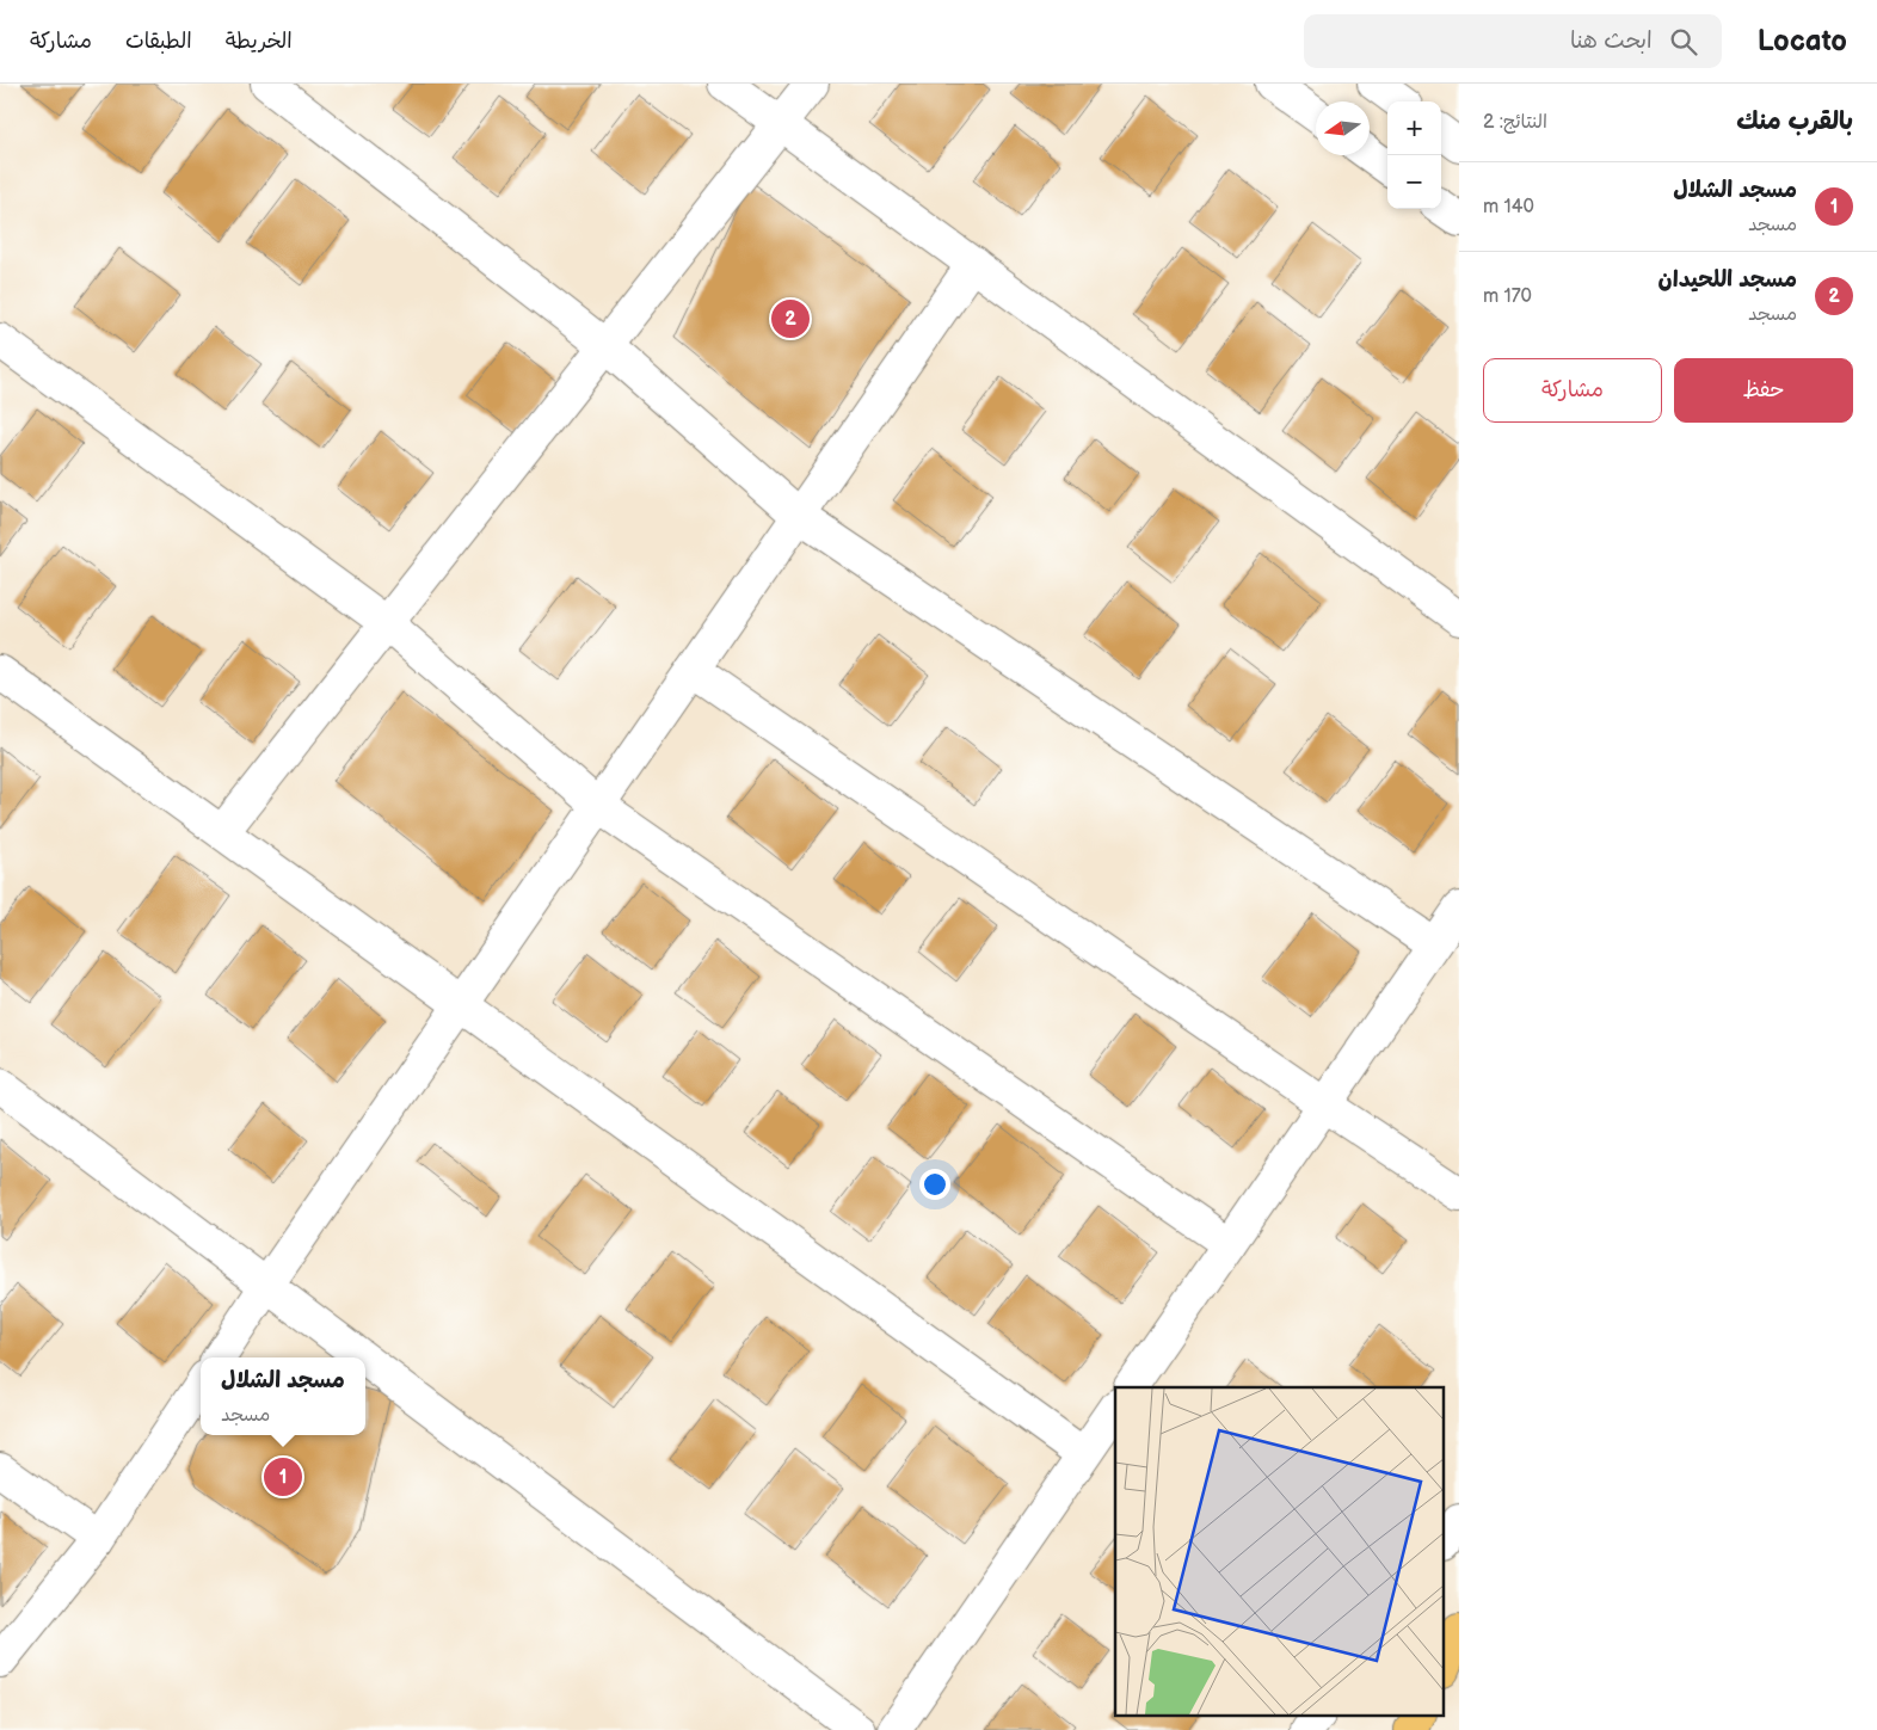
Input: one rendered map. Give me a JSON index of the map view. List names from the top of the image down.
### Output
{
  "north": "left",
  "page": {
    "header": "Locato",
    "search": "ابحث هنا",
    "nav": ["الخريطة", "الطبقات", "مشاركة"],
    "heading": ["بالقرب منك", "النتائج: 2"],
    "map_buttons": ["+", "−"],
    "list": [
      {
        "mark": "1",
        "name": "مسجد الشلال",
        "note": "مسجد",
        "value": "140 m"
      },
      {
        "mark": "2",
        "name": "مسجد اللحيدان",
        "note": "مسجد",
        "value": "170 m"
      }
    ],
    "pins": ["2", "1"],
    "buttons": ["حفظ", "مشاركة"],
    "popup": ["مسجد الشلال", "مسجد"]
  }
}
